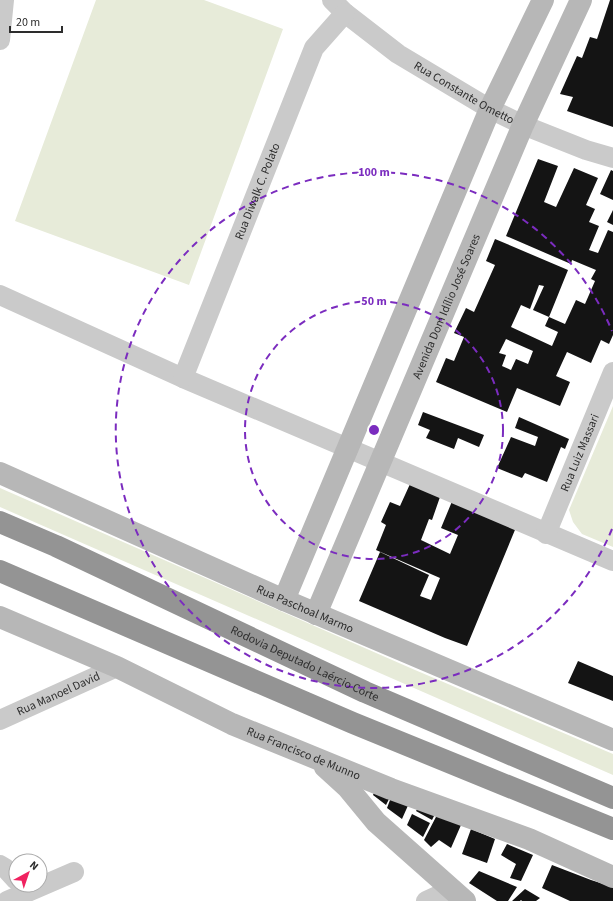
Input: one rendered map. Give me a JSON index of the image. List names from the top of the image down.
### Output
{
  "streets": {
    "highway": ["Rodovia Deputado Laércio Corte"],
    "street": [
      "Rua Constante Ometto",
      "Rua Diwalk C. Polato",
      "Avenida Dom Idílio José Soares",
      "Rua Luiz Massari",
      "Rua Paschoal Marmo",
      "Rua Manoel David",
      "Rua Francisco de Munno"
    ]
  },
  "crossings": [
    ["Rua Constante Ometto", "Rua Diwalk C. Polato"],
    ["Rua Constante Ometto", "Avenida Dom Idílio José Soares"],
    ["Avenida Dom Idílio José Soares", "Rua Paschoal Marmo"],
    ["Rua Manoel David", "Rua Francisco de Munno"]
  ],
  "scale_bar": "20 m",
  "north": "top right",
  "rings": ["100 m", "50 m"]
}
